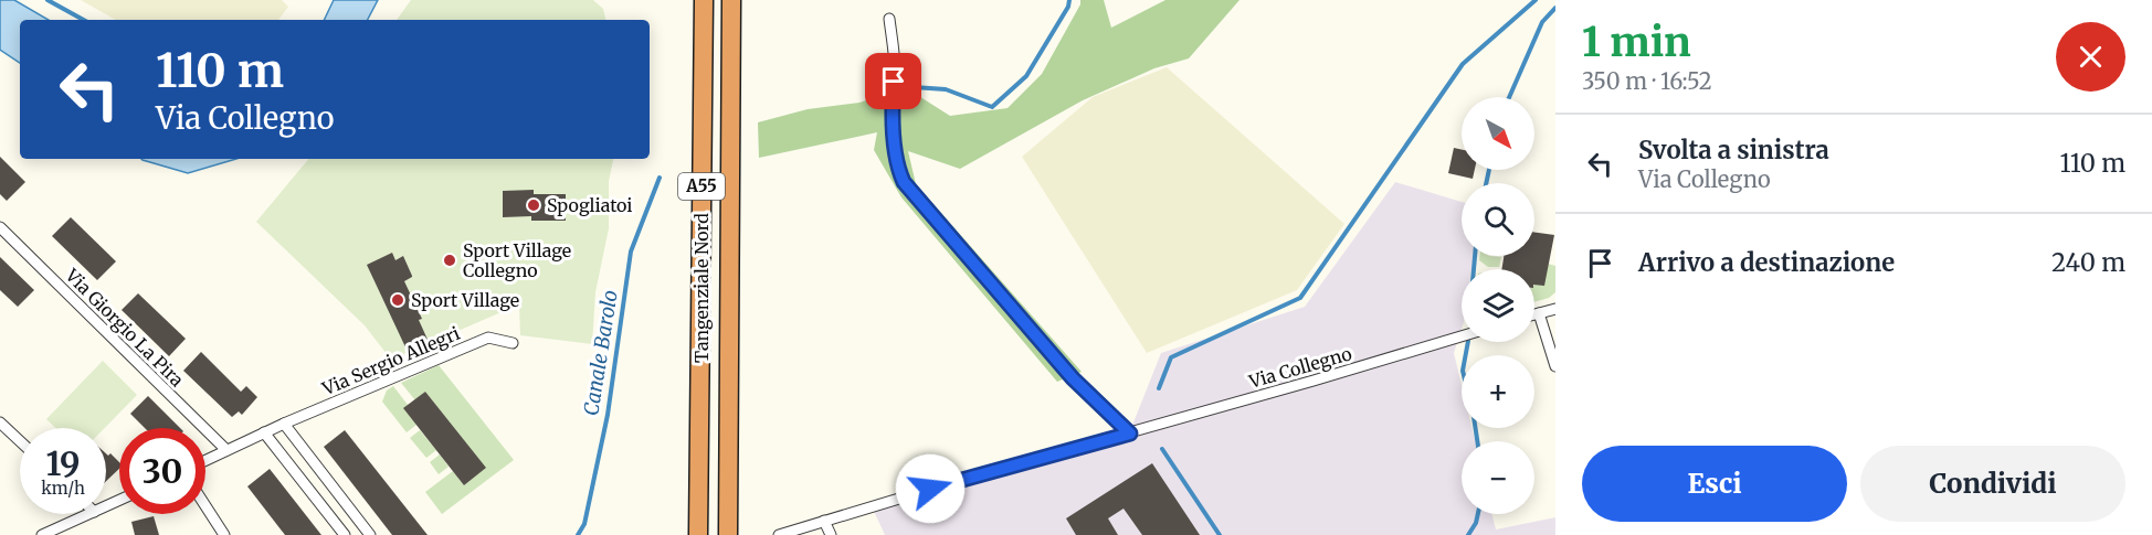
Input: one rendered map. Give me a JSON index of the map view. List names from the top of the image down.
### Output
{
  "streets": {
    "highway": ["A55", "Tangenziale Nord"],
    "street": ["Via Giorgio La Pira", "Via Sergio Allegri", "Via Collegno"]
  },
  "crossings": [
    ["Via Giorgio La Pira", "Via Sergio Allegri"]
  ],
  "water": ["Canale Barolo"],
  "places": ["Spogliatoi", "Sport Village Collegno", "Sport Village"],
  "north": "bottom right",
  "page": {
    "heading": ["1 min", "350 m · 16:52"],
    "turn": ["110 m", "Via Collegno"],
    "map_buttons": ["+", "−"],
    "list": [
      {
        "name": "Svolta a sinistra",
        "note": "Via Collegno",
        "value": "110 m"
      },
      {
        "name": "Arrivo a destinazione",
        "value": "240 m"
      }
    ],
    "speed": "19 km/h",
    "limit": "30",
    "buttons": ["Esci", "Condividi"]
  }
}
